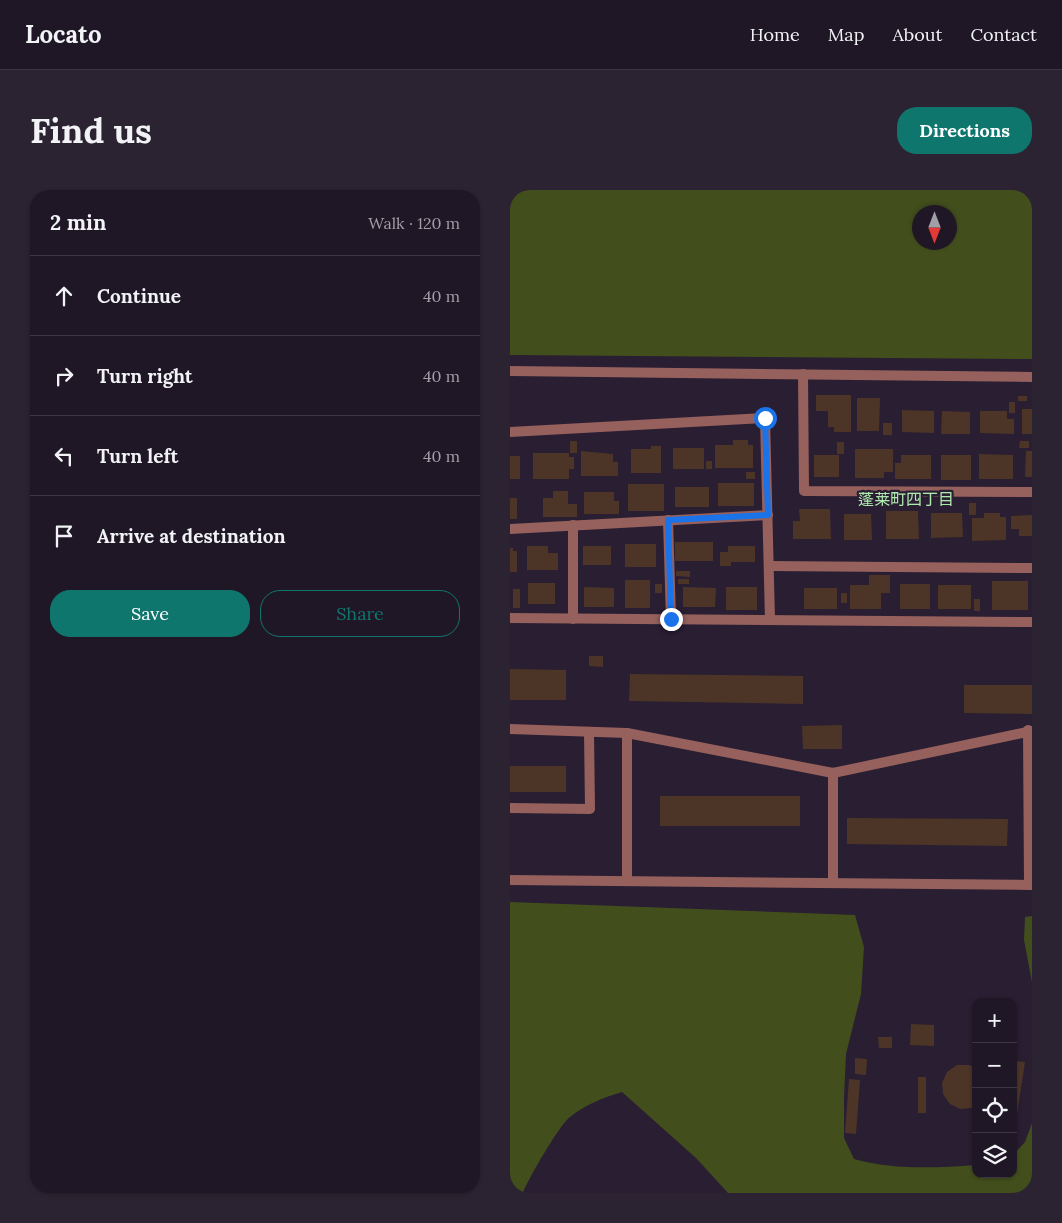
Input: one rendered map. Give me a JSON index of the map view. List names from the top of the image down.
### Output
{
  "districts": ["蓬莱町四丁目"],
  "north": "bottom",
  "page": {
    "header": "Locato",
    "nav": [
      "Home",
      "Map",
      "About",
      "Contact"
    ],
    "buttons": [
      "Directions",
      ["Save", "Share"]
    ],
    "title": "Find us",
    "heading": ["2 min", "Walk · 120 m"],
    "list": [
      ["Continue", "40 m"],
      ["Turn right", "40 m"],
      ["Turn left", "40 m"],
      "Arrive at destination"
    ],
    "map_buttons": ["+", "−"]
  }
}
